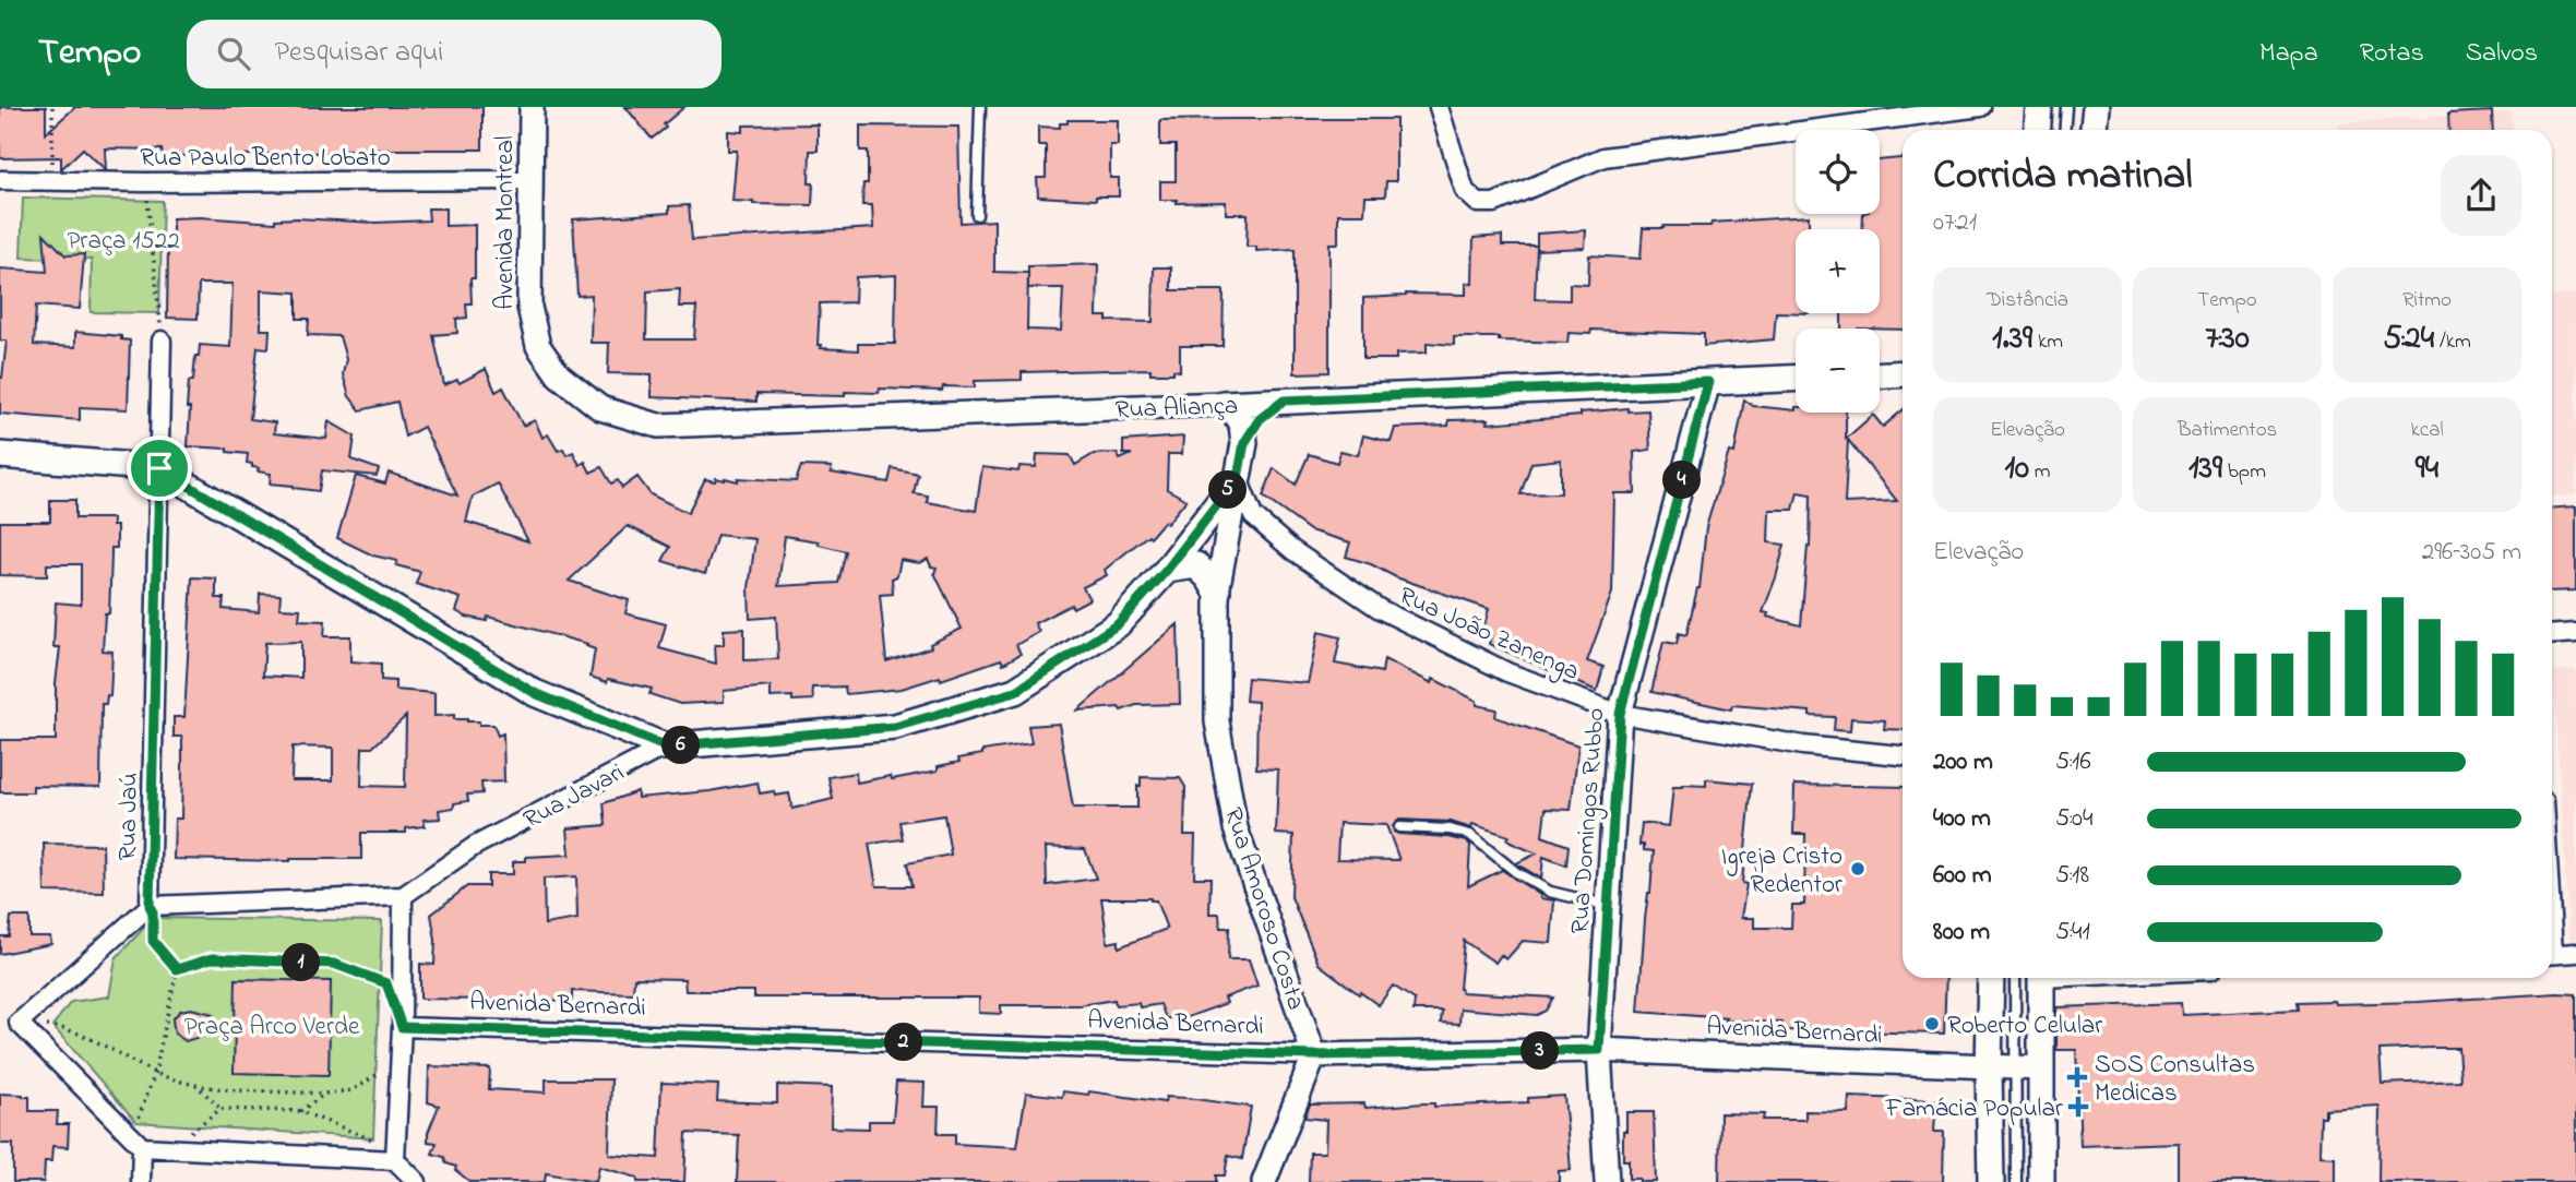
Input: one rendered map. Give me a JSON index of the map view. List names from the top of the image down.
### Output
{
  "streets": {
    "main road": ["Rua Aliança", "Rua Javari", "Rua Amoroso Costa"],
    "street": [
      "Rua Paulo Bento Lobato",
      "Avenida Montreal",
      "Rua João Zanenga",
      "Rua Jaú",
      "Rua Domingos Rubbo",
      "Avenida Bernardi"
    ]
  },
  "crossings": [
    ["Rua Paulo Bento Lobato", "Avenida Montreal"],
    ["Avenida Montreal", "Rua Aliança"],
    ["Rua Aliança", "Rua Domingos Rubbo"],
    ["Rua Aliança", "Rua Amoroso Costa"],
    ["Rua João Zanenga", "Rua Javari"],
    ["Rua João Zanenga", "Rua Domingos Rubbo"],
    ["Rua João Zanenga", "Rua Amoroso Costa"],
    ["Rua Javari", "Rua Amoroso Costa"],
    ["Rua Domingos Rubbo", "Avenida Bernardi"],
    ["Rua Amoroso Costa", "Avenida Bernardi"]
  ],
  "parks": ["Praça 1522", "Praça Arco Verde"],
  "places": {
    "other": ["Igreja Cristo Redentor", "Roberto Celular"],
    "health": ["SOS Consultas Medicas", "Famácia Popular"]
  },
  "page": {
    "header": "Tempo",
    "search": "Pesquisar aqui",
    "nav": ["Mapa", "Rotas", "Salvos"],
    "map_buttons": ["+", "−"],
    "heading": ["Corrida matinal", "07:21"],
    "stats": [
      ["Distância", "1.39 km"],
      ["Tempo", "7:30"],
      ["Ritmo", "5:24 /km"],
      ["Elevação", "10 m"],
      ["Batimentos", "139 bpm"],
      ["kcal", "94"]
    ],
    "pins": [
      "4",
      "5",
      "6",
      "1",
      "2",
      "3"
    ],
    "chart": ["Elevação", "296–305 m"],
    "list": [
      {
        "name": "200 m",
        "note": "5:16"
      },
      {
        "name": "400 m",
        "note": "5:04"
      },
      {
        "name": "600 m",
        "note": "5:18"
      },
      {
        "name": "800 m",
        "note": "5:41"
      }
    ]
  }
}
